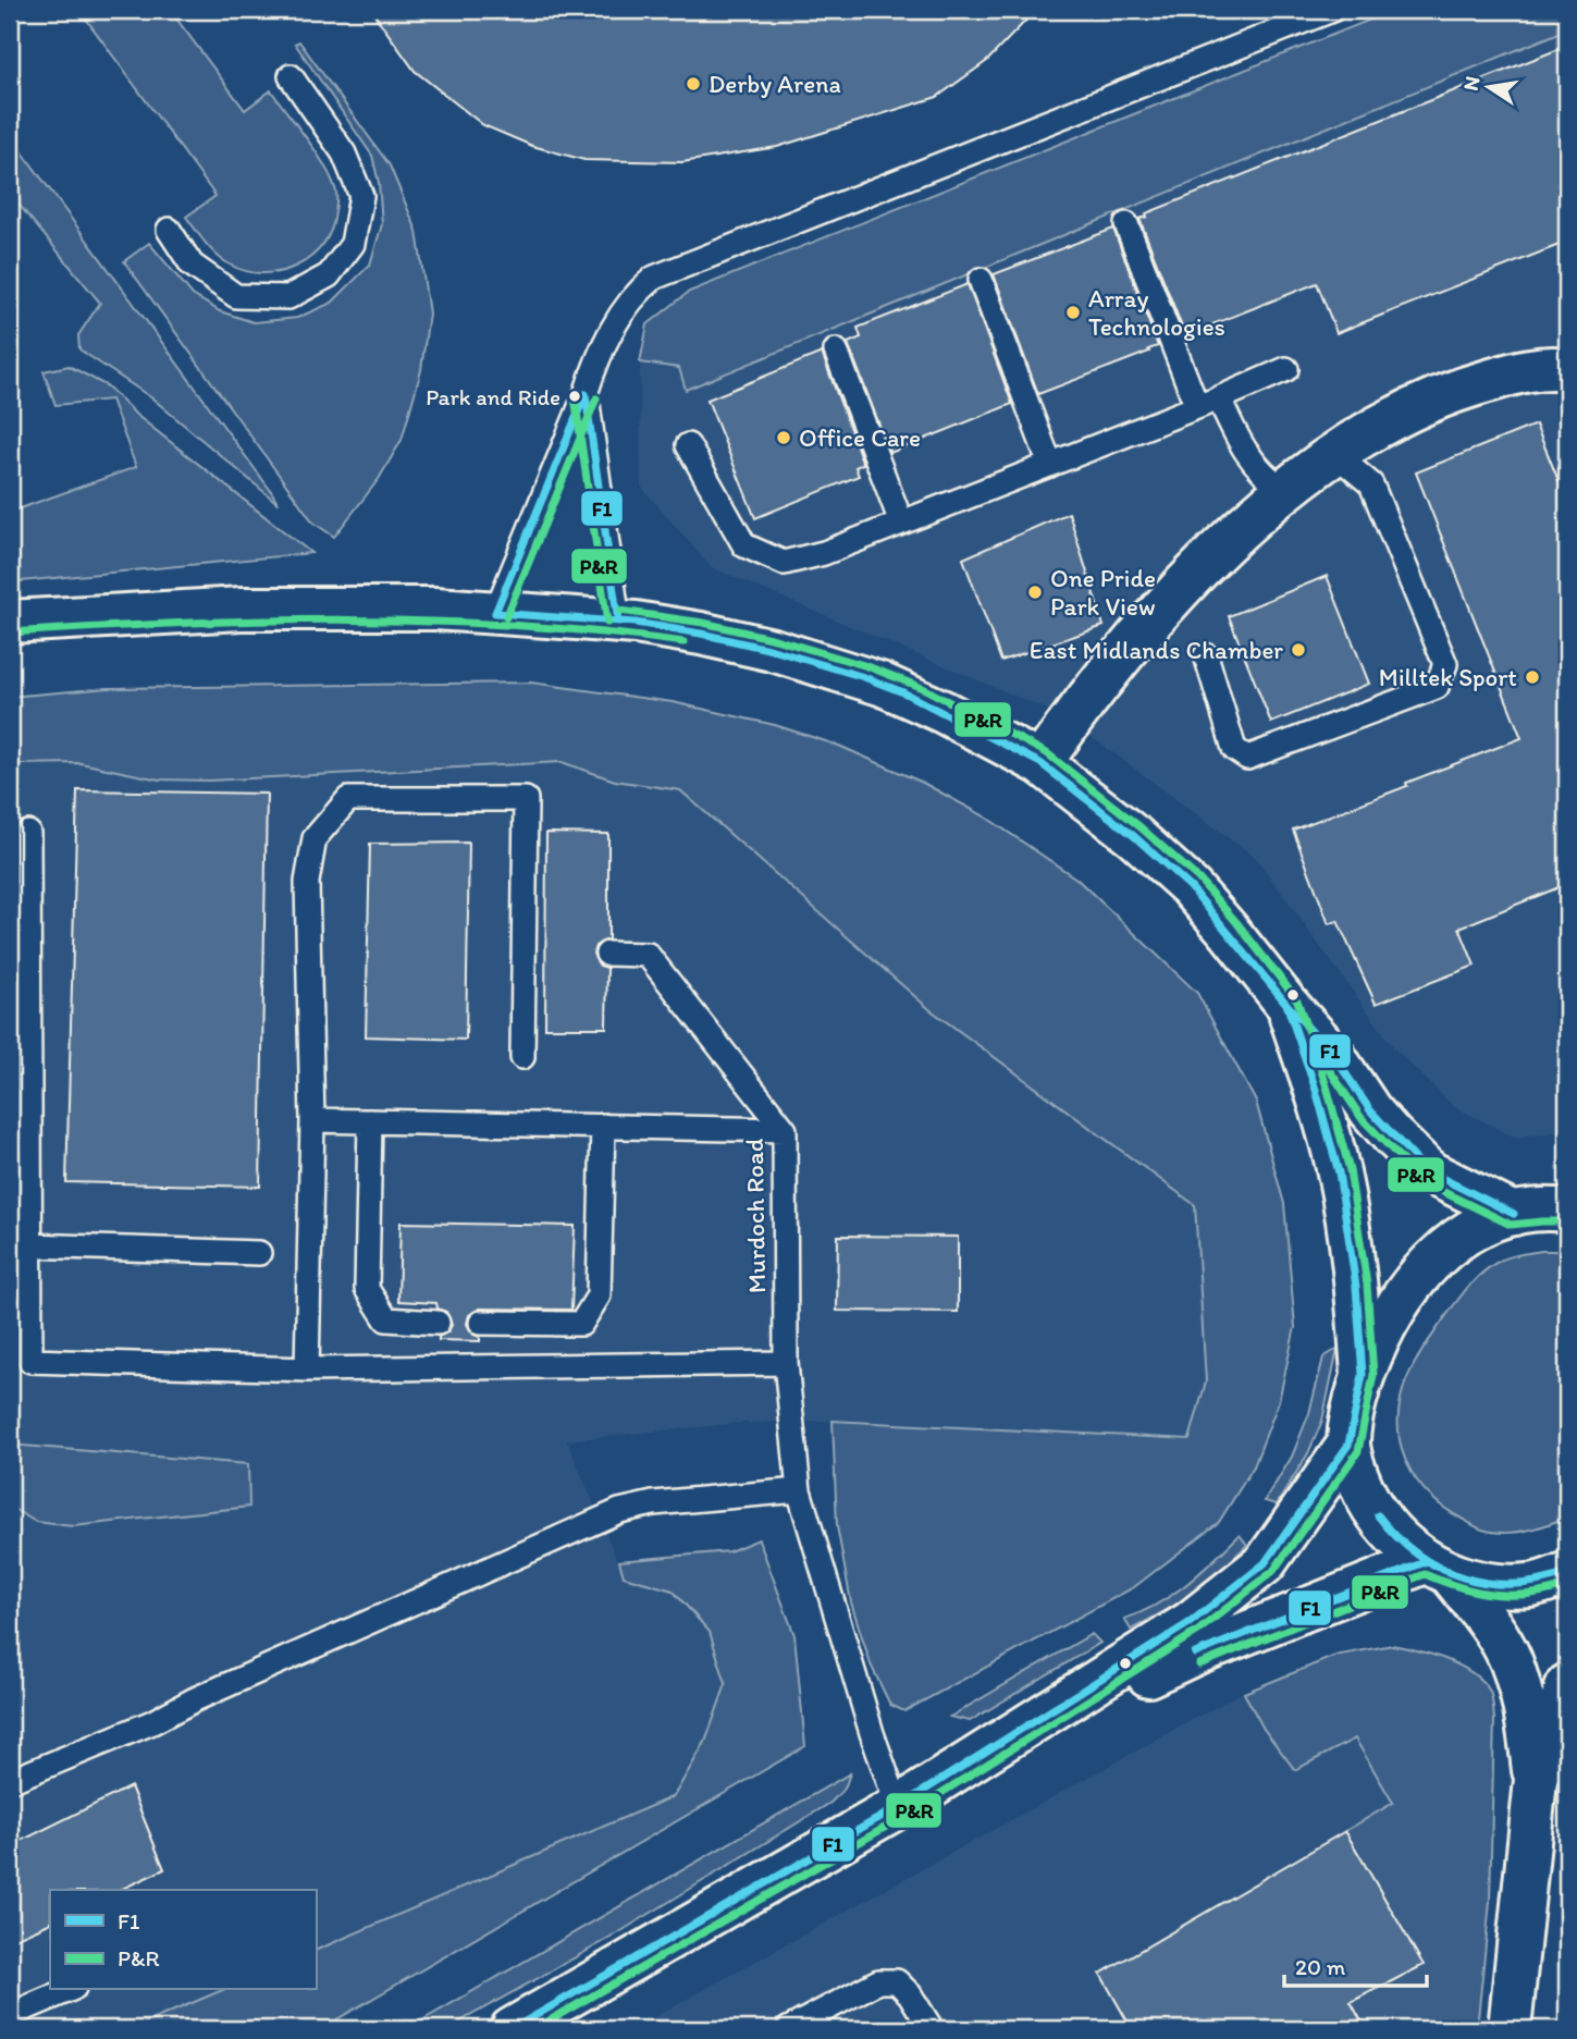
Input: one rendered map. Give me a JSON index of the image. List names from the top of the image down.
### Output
{
  "streets": {
    "lane": ["Murdoch Road"]
  },
  "places": [
    "Derby Arena",
    "Array Technologies",
    "Park and Ride",
    "Office Care",
    "One Pride Park View",
    "East Midlands Chamber",
    "Milltek Sport"
  ],
  "lines": ["transit line F1", "transit line P&R"],
  "legend": ["F1", "P&R"],
  "scale_bar": "20 m",
  "north": "left"
}
